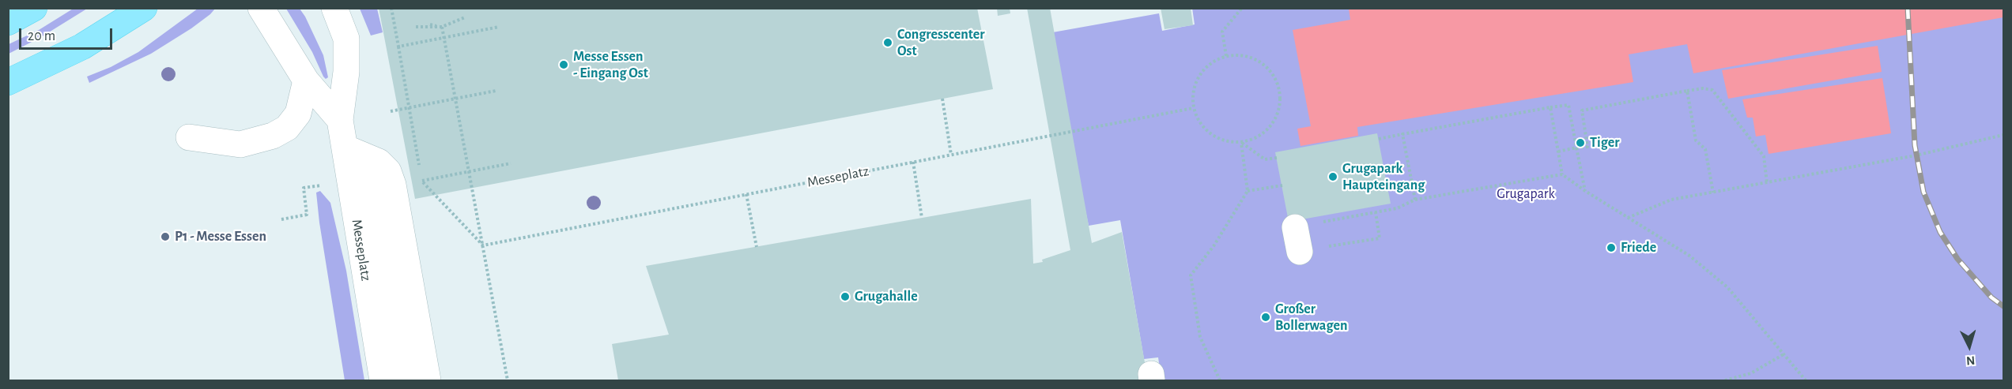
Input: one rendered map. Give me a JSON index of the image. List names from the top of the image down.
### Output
{
  "streets": {
    "street": ["Messeplatz"]
  },
  "parks": ["Grugapark"],
  "places": [
    "Congresscenter Ost",
    "Messe Essen - Eingang Ost",
    "Tiger",
    "Grugapark Haupteingang",
    "P1 - Messe Essen",
    "Friede",
    "Grugahalle",
    "Großer Bollerwagen"
  ],
  "scale_bar": "20 m",
  "north": "bottom"
}
